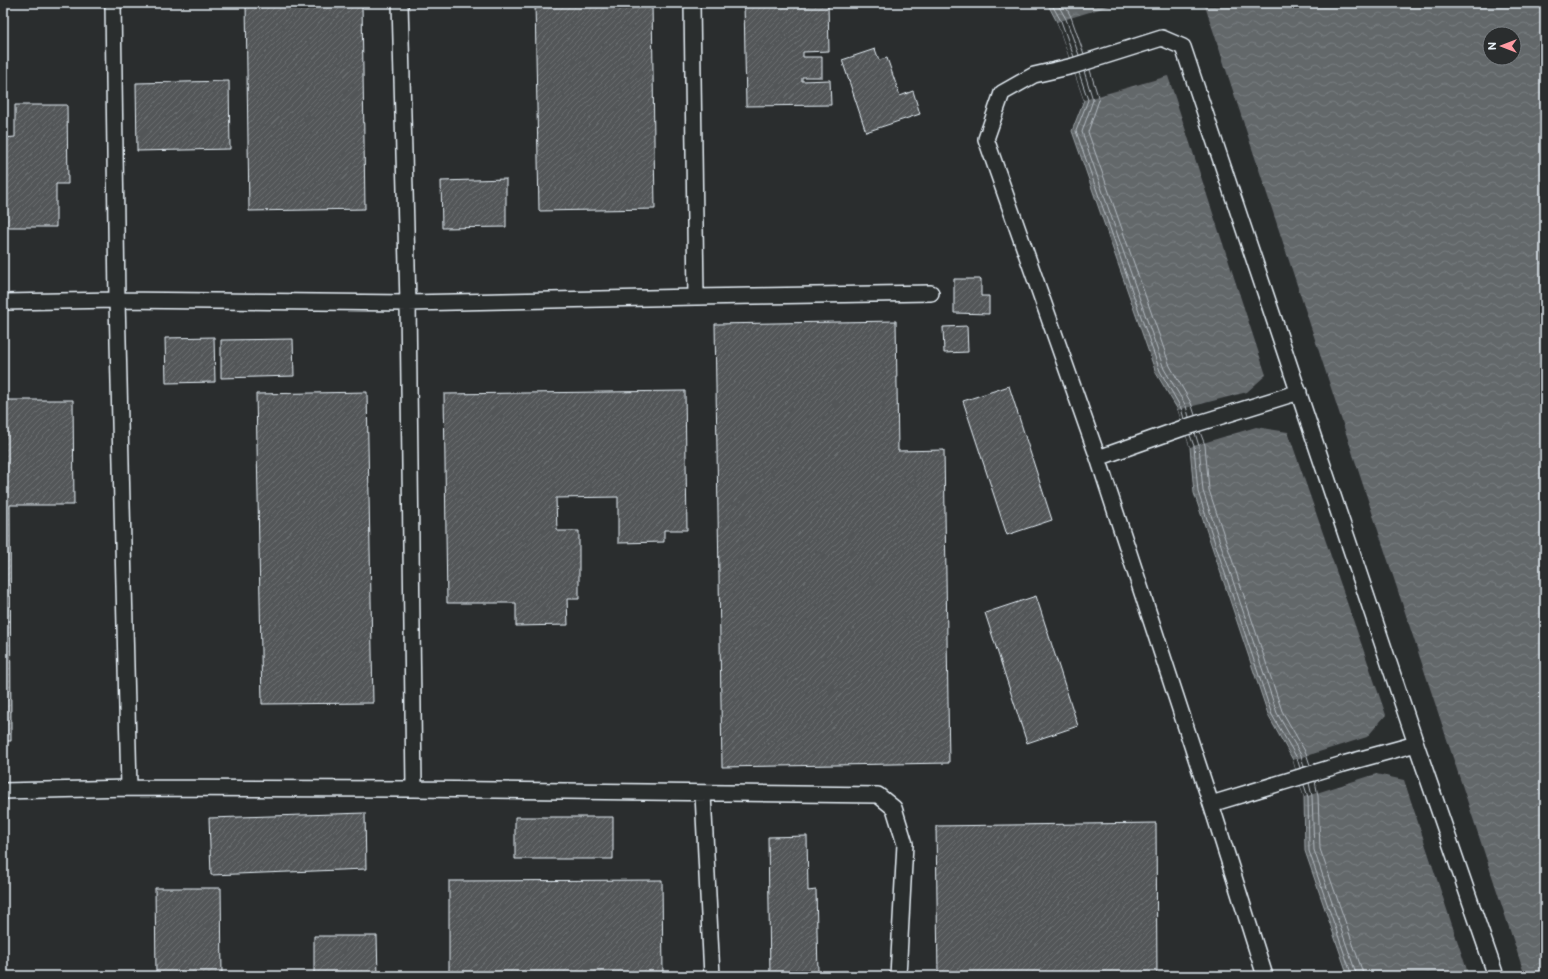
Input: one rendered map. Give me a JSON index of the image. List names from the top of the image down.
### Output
{
  "north": "left"
}
